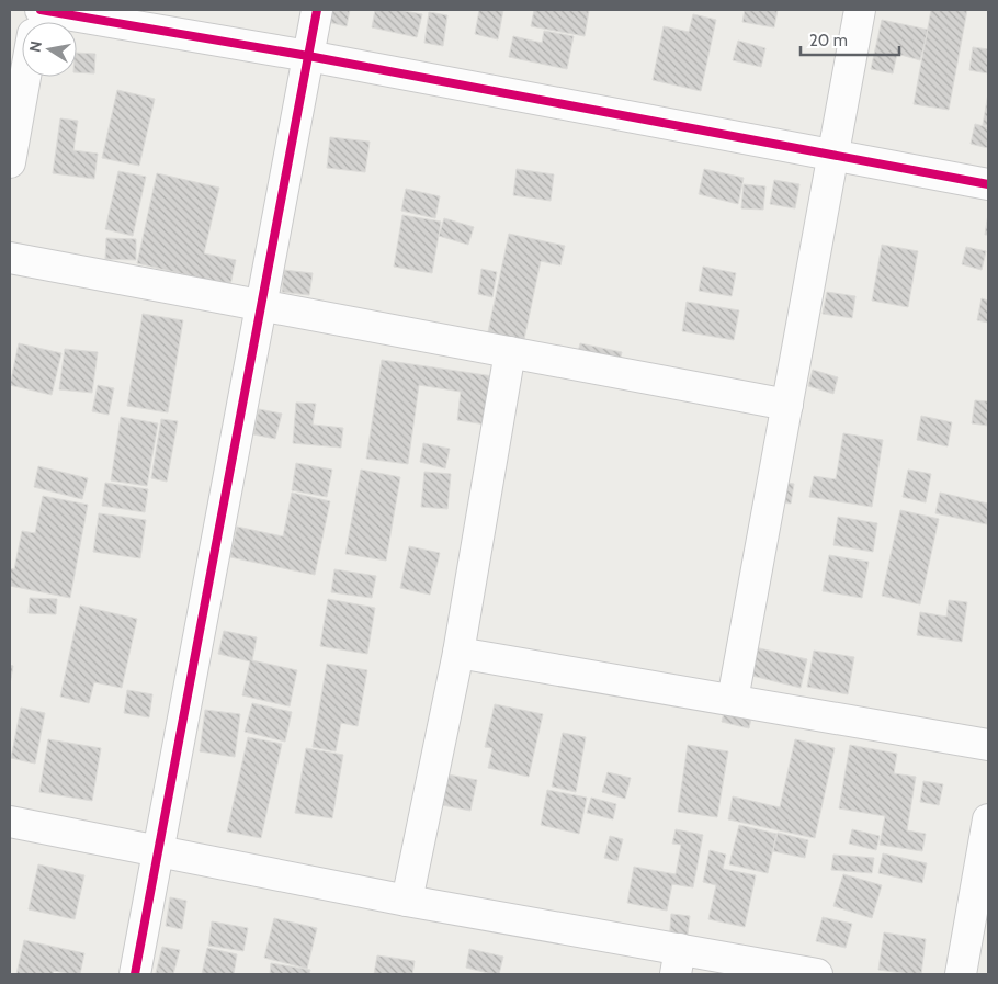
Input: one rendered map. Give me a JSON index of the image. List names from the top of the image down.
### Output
{
  "scale_bar": "20 m",
  "north": "left"
}
